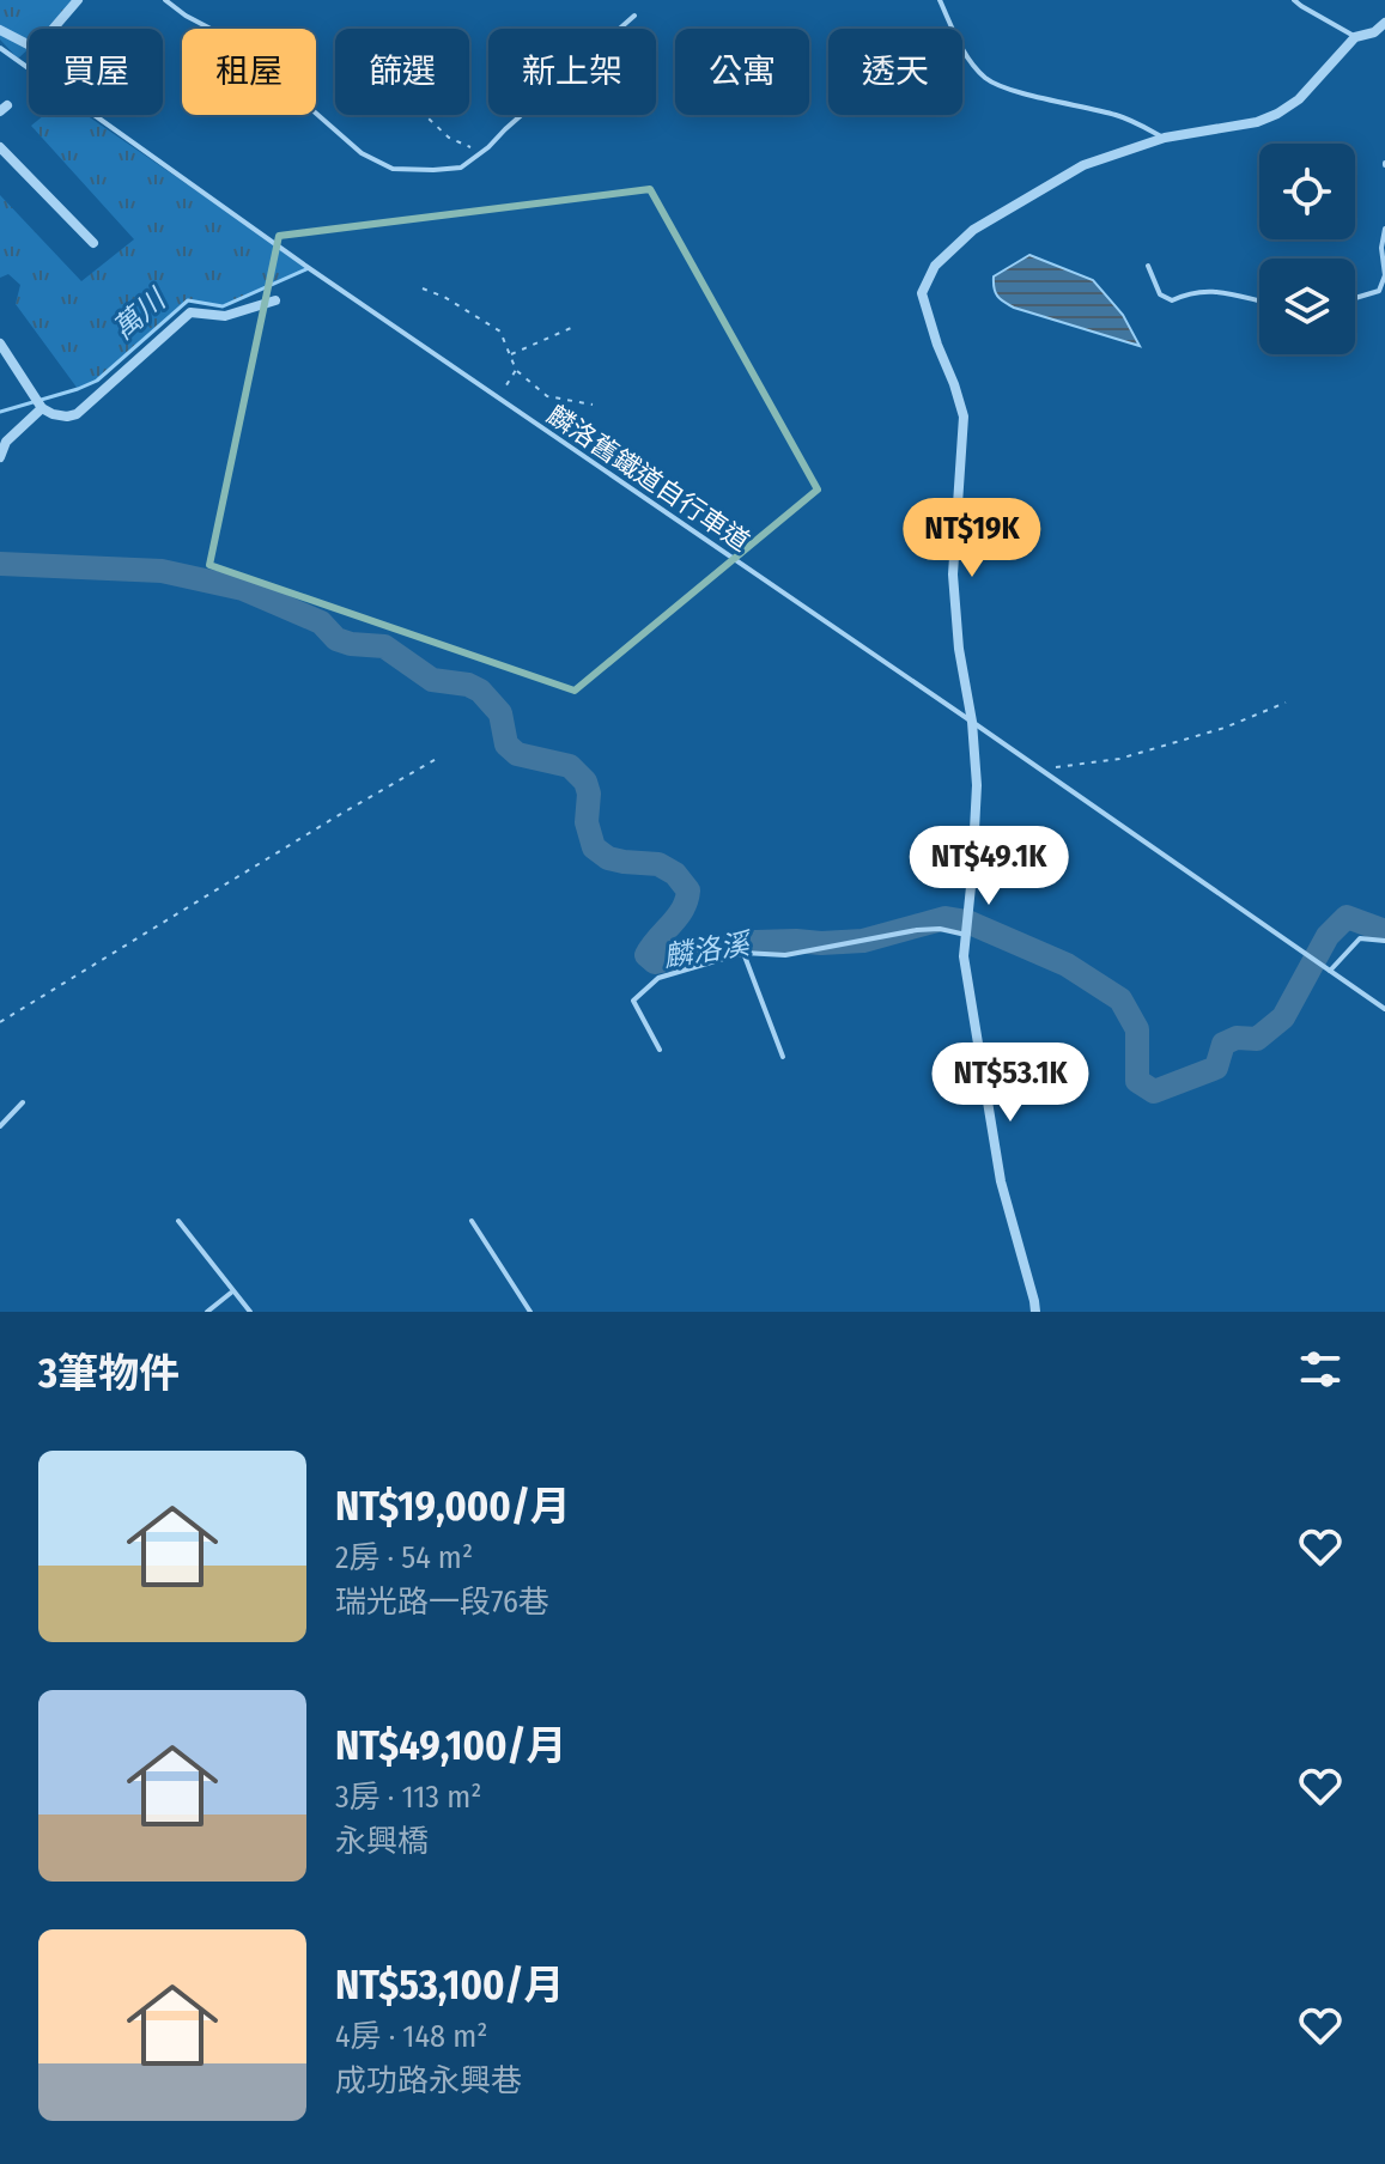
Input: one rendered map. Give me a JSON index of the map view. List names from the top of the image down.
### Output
{
  "streets": {
    "lane": ["麟洛舊鐵道自行車道"]
  },
  "water": ["萬川", "麟洛溪"],
  "page": {
    "chip": [
      "買屋",
      "租屋",
      "篩選",
      "新上架",
      "公寓",
      "透天"
    ],
    "price": ["NT$19K", "NT$49.1K", "NT$53.1K"],
    "heading": "3筆物件",
    "list": [
      {
        "name": "NT$19,000/月",
        "note": "2房 · 54 m² · 瑞光路一段76巷"
      },
      {
        "name": "NT$49,100/月",
        "note": "3房 · 113 m² · 永興橋"
      },
      {
        "name": "NT$53,100/月",
        "note": "4房 · 148 m² · 成功路永興巷"
      }
    ]
  }
}
